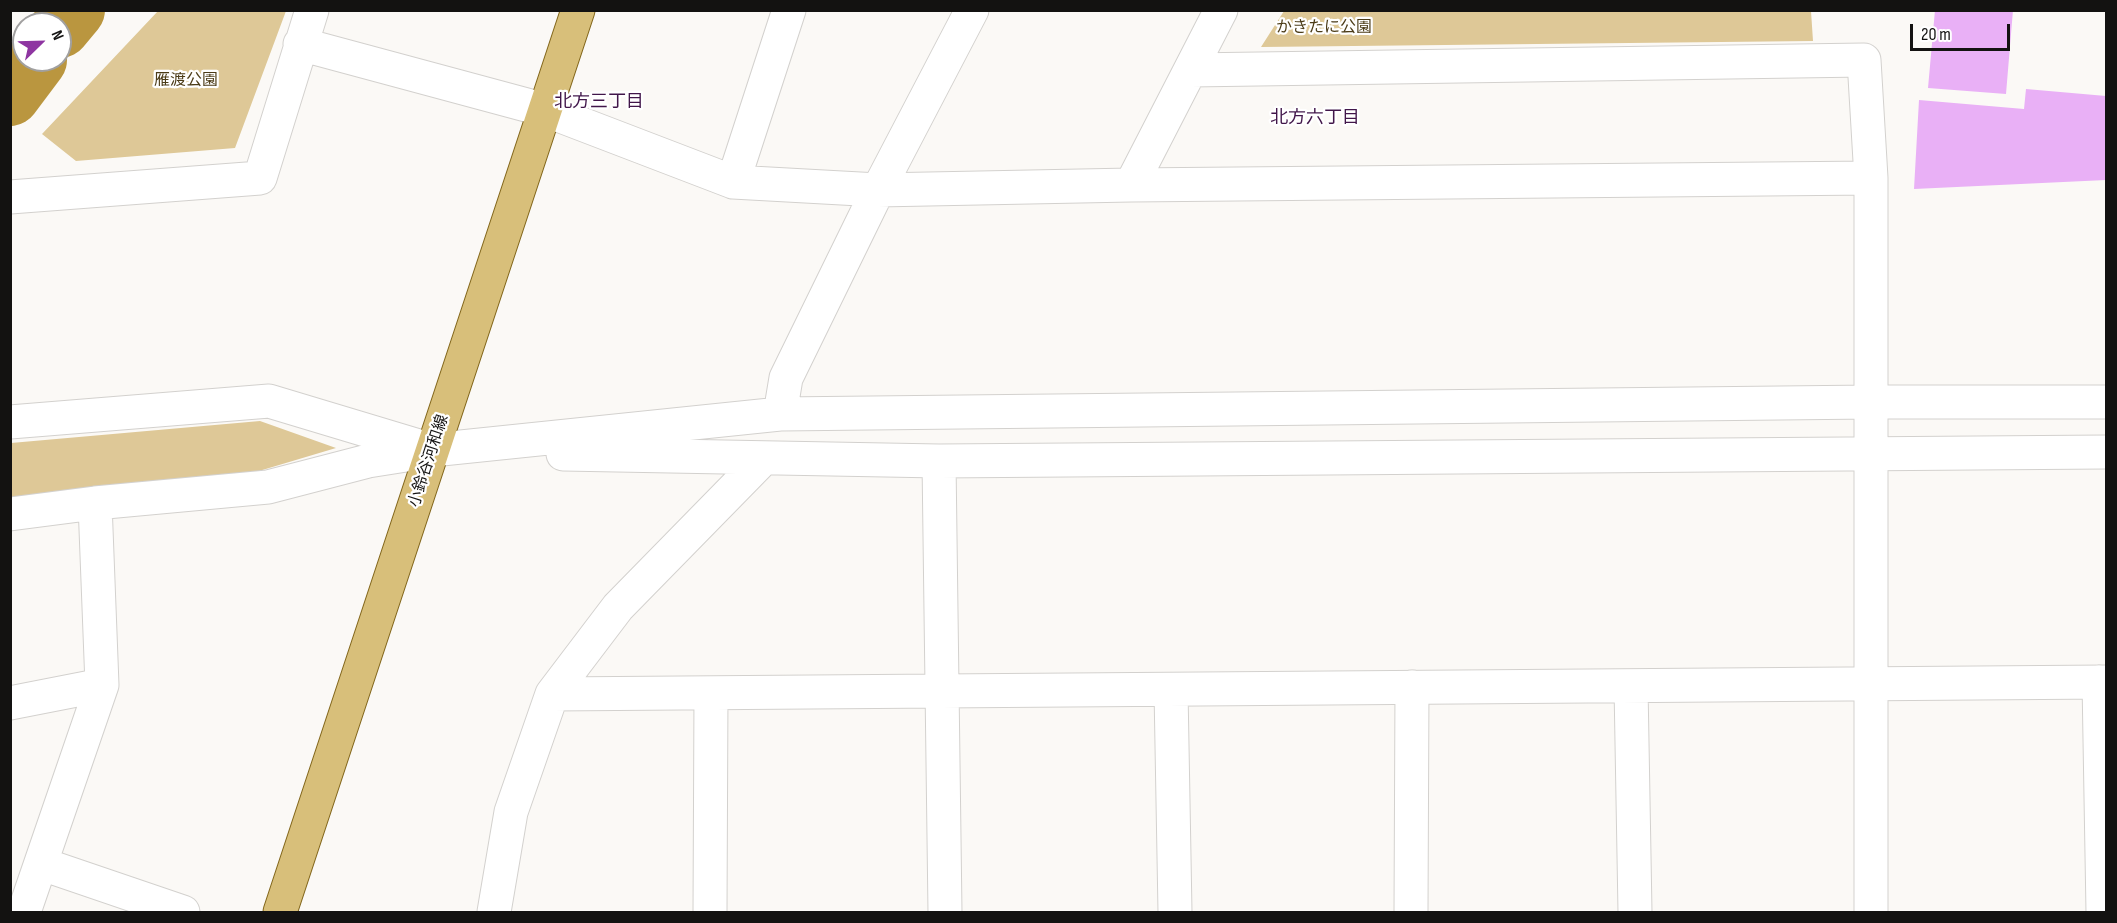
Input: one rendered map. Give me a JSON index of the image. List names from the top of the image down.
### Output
{
  "streets": {
    "main road": ["小鈴谷河和線"]
  },
  "districts": ["北方三丁目", "北方六丁目"],
  "parks": ["かきたに公園", "雁渡公園"],
  "scale_bar": "20 m",
  "north": "top right"
}
